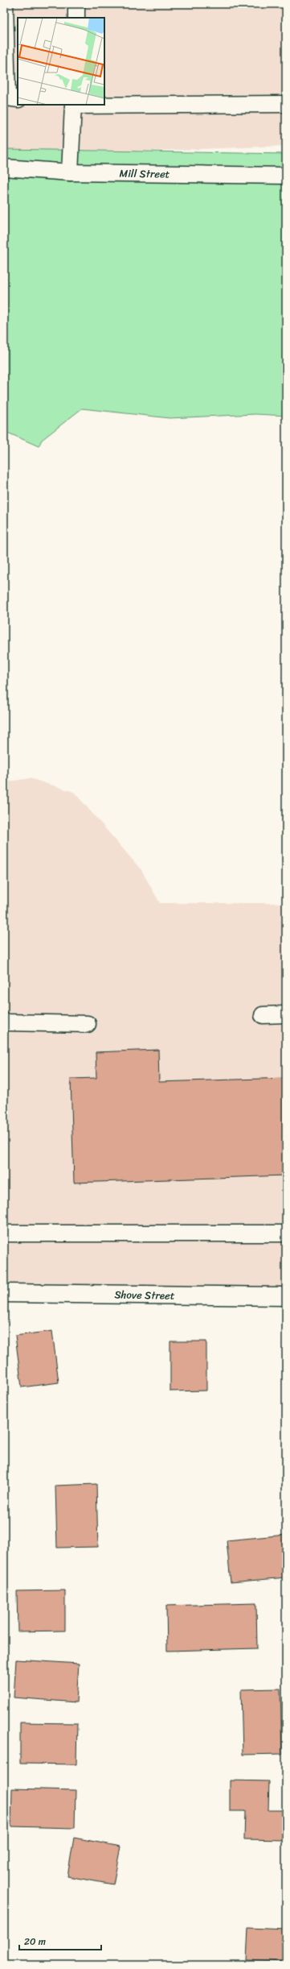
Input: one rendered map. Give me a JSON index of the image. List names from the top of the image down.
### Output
{
  "streets": {
    "street": ["Shove Street"],
    "lane": ["Mill Street"]
  },
  "scale_bar": "20 m"
}
